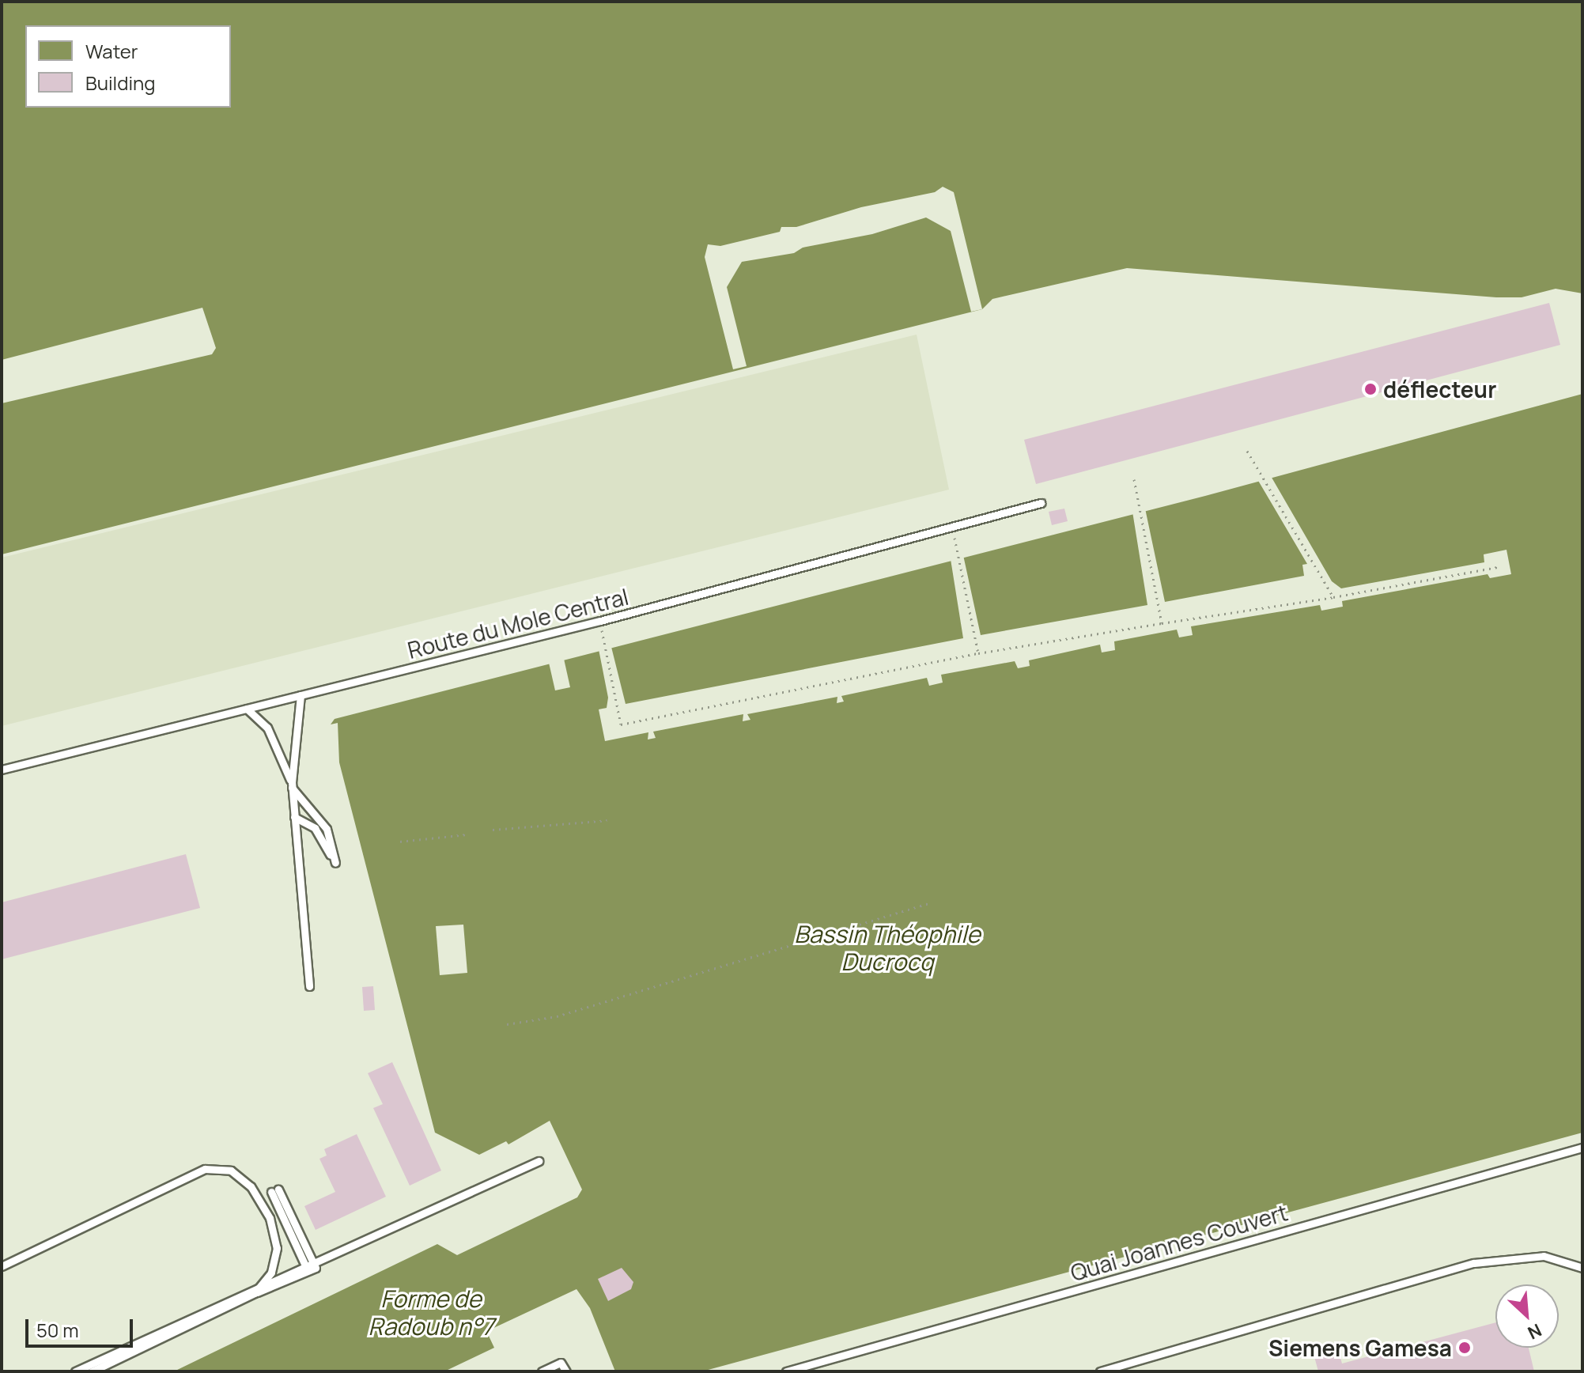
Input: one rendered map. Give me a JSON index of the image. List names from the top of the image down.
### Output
{
  "streets": {
    "lane": ["Route du Mole Central", "Quai Joannes Couvert"]
  },
  "water": ["Bassin Théophile Ducrocq", "Forme de Radoub n°7"],
  "places": ["déflecteur", "Siemens Gamesa"],
  "legend": ["Water", "Building"],
  "scale_bar": "50 m",
  "north": "bottom right"
}
